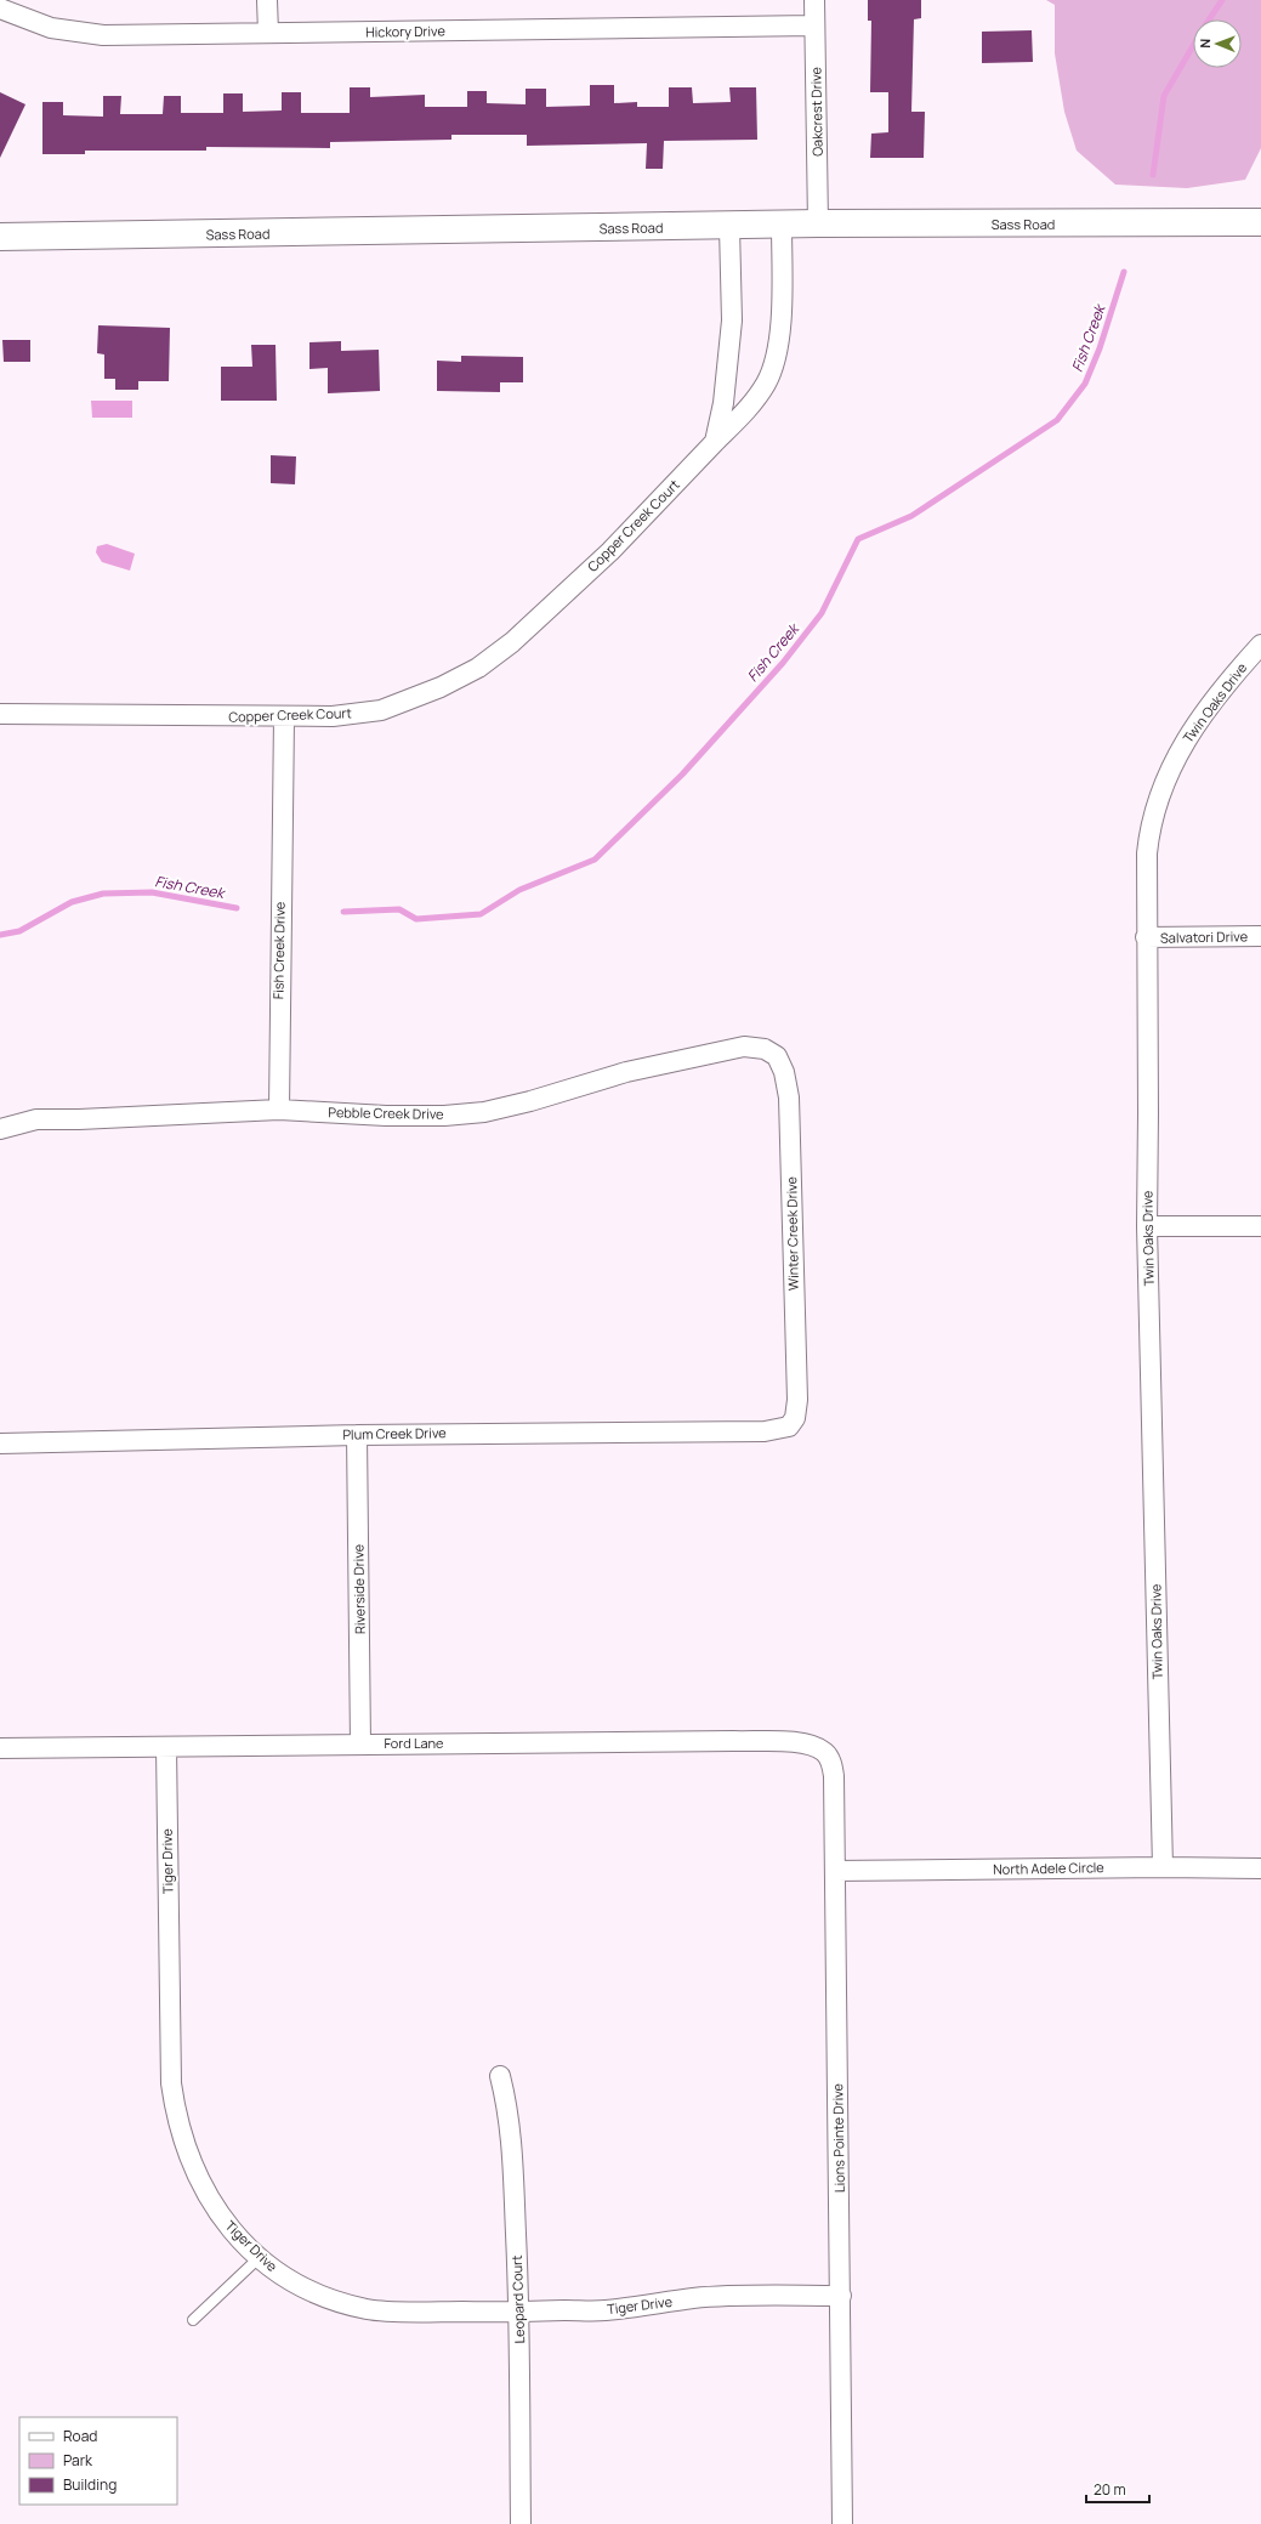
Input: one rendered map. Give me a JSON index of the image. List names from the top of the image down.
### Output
{
  "streets": {
    "street": [
      "Hickory Drive",
      "Oakcrest Drive",
      "Sass Road",
      "Copper Creek Court",
      "Twin Oaks Drive",
      "Salvatori Drive",
      "Fish Creek Drive",
      "Pebble Creek Drive",
      "Winter Creek Drive",
      "Plum Creek Drive",
      "Riverside Drive",
      "Ford Lane",
      "Tiger Drive",
      "North Adele Circle",
      "Lions Pointe Drive",
      "Leopard Court"
    ]
  },
  "crossings": [
    ["Hickory Drive", "Oakcrest Drive"],
    ["Oakcrest Drive", "Sass Road"],
    ["Sass Road", "Copper Creek Court"],
    ["Copper Creek Court", "Fish Creek Drive"],
    ["Twin Oaks Drive", "Salvatori Drive"],
    ["Twin Oaks Drive", "North Adele Circle"],
    ["Fish Creek Drive", "Pebble Creek Drive"],
    ["Pebble Creek Drive", "Winter Creek Drive"],
    ["Winter Creek Drive", "Plum Creek Drive"],
    ["Plum Creek Drive", "Riverside Drive"],
    ["Riverside Drive", "Ford Lane"],
    ["Ford Lane", "Tiger Drive"],
    ["Ford Lane", "Lions Pointe Drive"],
    ["Tiger Drive", "Lions Pointe Drive"],
    ["Tiger Drive", "Leopard Court"],
    ["North Adele Circle", "Lions Pointe Drive"]
  ],
  "water": ["Fish Creek"],
  "legend": ["Road", "Park", "Building"],
  "scale_bar": "20 m",
  "north": "left"
}
